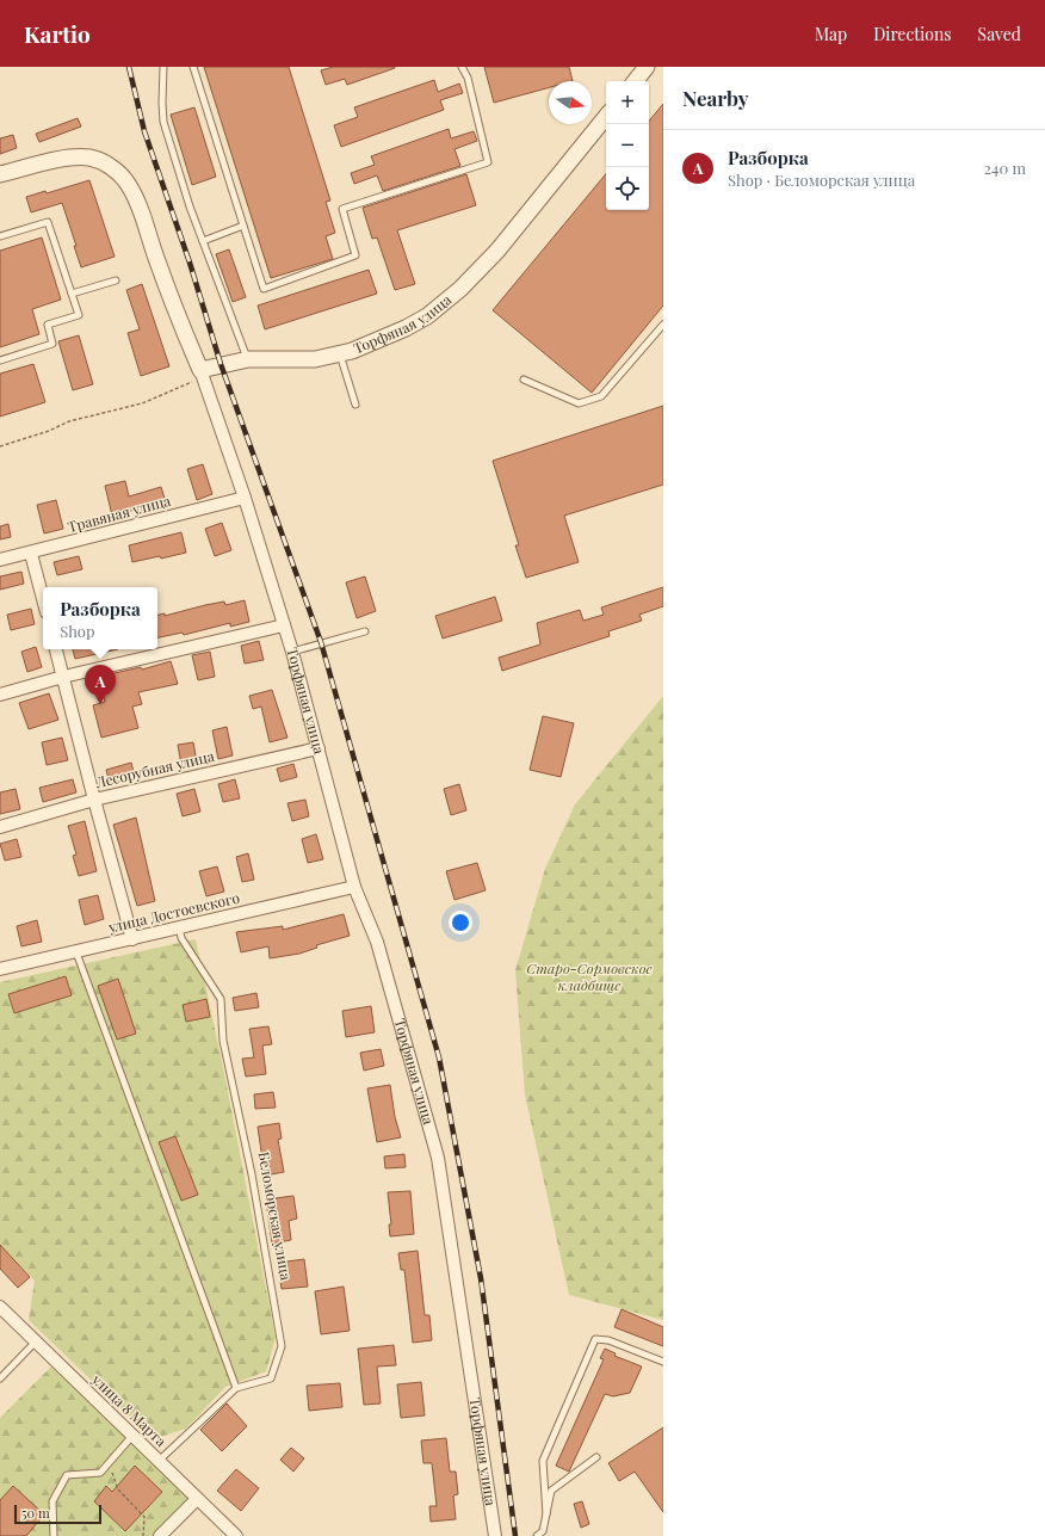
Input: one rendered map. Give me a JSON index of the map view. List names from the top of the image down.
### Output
{
  "streets": {
    "street": [
      "Торфяная улица",
      "Травяная улица",
      "Лесорубная улица",
      "улица Достоевского",
      "улица 8 Марта"
    ],
    "lane": ["Беломорская улица"]
  },
  "crossings": [
    ["Торфяная улица", "Травяная улица"],
    ["Торфяная улица", "Лесорубная улица"],
    ["Торфяная улица", "улица Достоевского"],
    ["улица Достоевского", "Беломорская улица"],
    ["Беломорская улица", "улица 8 Марта"]
  ],
  "parks": ["Старо-Сормовское кладбище"],
  "scale_bar": "50 m",
  "north": "right",
  "page": {
    "header": "Kartio",
    "nav": ["Map", "Directions", "Saved"],
    "heading": "Nearby",
    "map_buttons": ["+", "−"],
    "list": [
      {
        "mark": "A",
        "name": "Разборка",
        "note": "Shop · Беломорская улица",
        "value": "240 m"
      }
    ],
    "popup": ["Разборка", "Shop"],
    "pins": "A",
    "scale": "50 m"
  }
}
